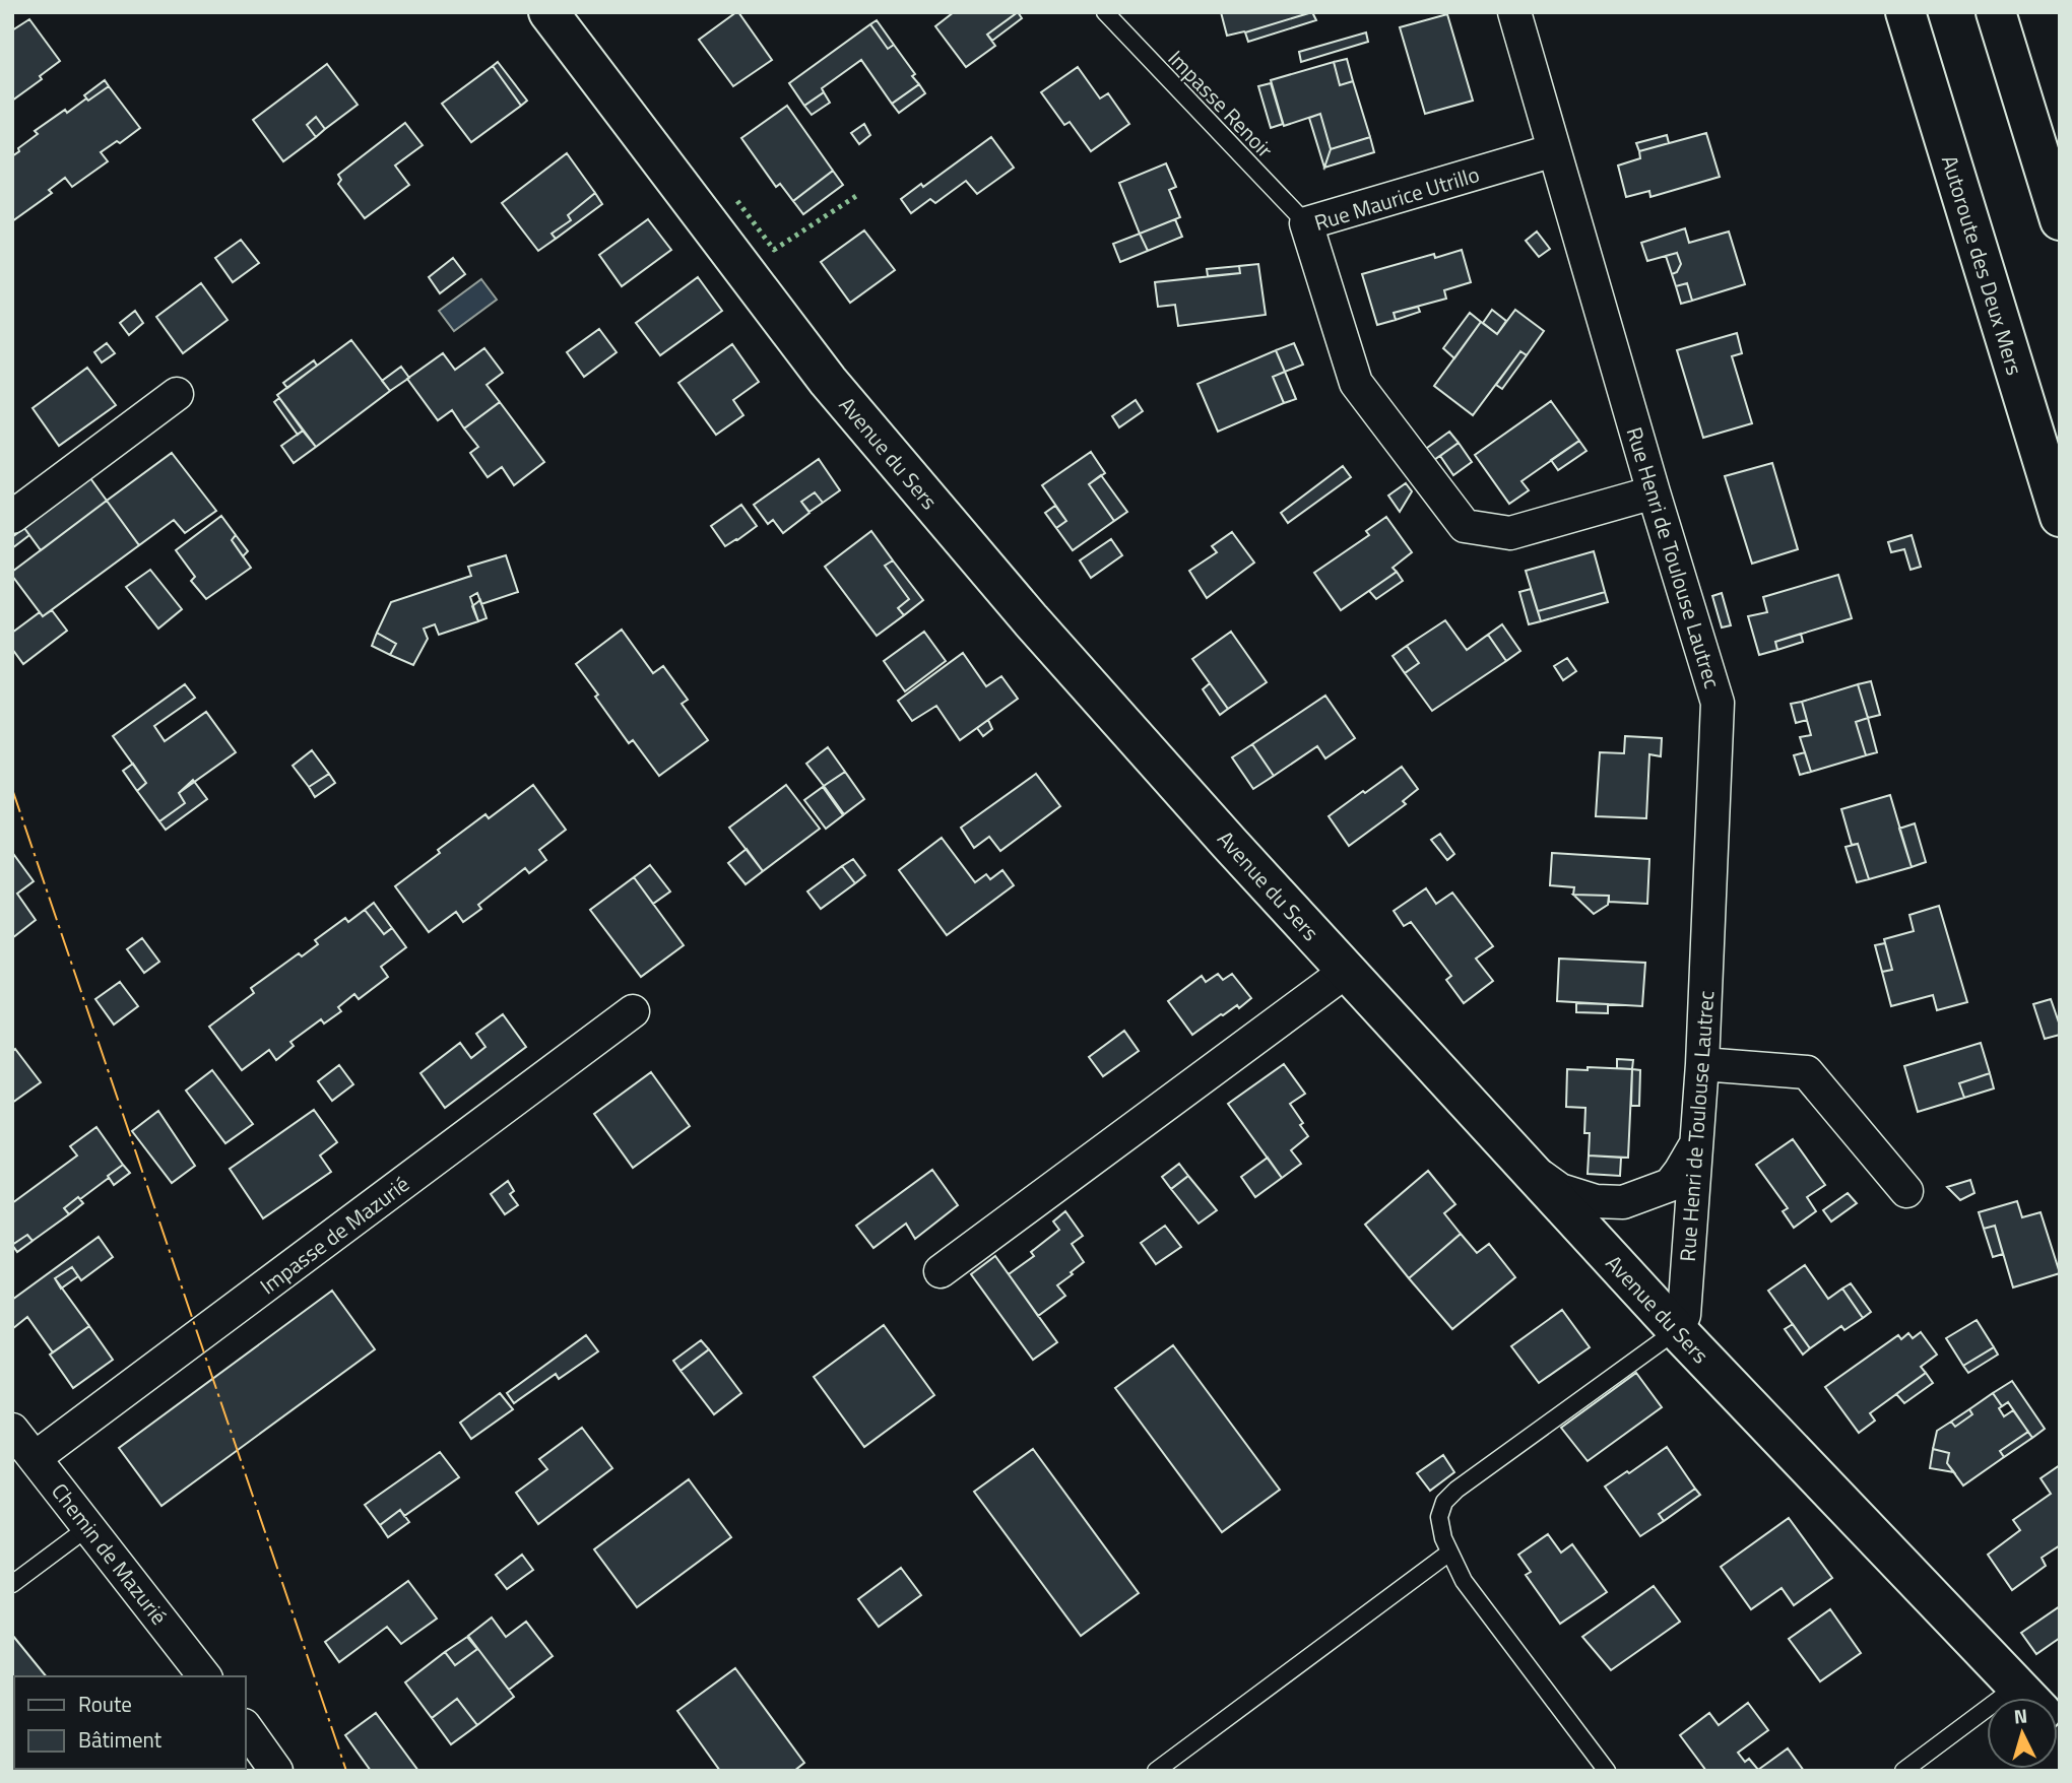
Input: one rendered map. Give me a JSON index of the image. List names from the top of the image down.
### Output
{
  "streets": {
    "main road": ["Autoroute des Deux Mers", "Avenue du Sers"],
    "street": [
      "Rue Maurice Utrillo",
      "Rue Henri de Toulouse Lautrec",
      "Impasse de Mazurié",
      "Chemin de Mazurié"
    ],
    "lane": ["Impasse Renoir"]
  },
  "crossings": [
    ["Impasse Renoir", "Rue Maurice Utrillo"],
    ["Rue Maurice Utrillo", "Rue Henri de Toulouse Lautrec"],
    ["Avenue du Sers", "Rue Henri de Toulouse Lautrec"],
    ["Impasse de Mazurié", "Chemin de Mazurié"]
  ],
  "legend": ["Route", "Bâtiment"],
  "north": "top"
}
